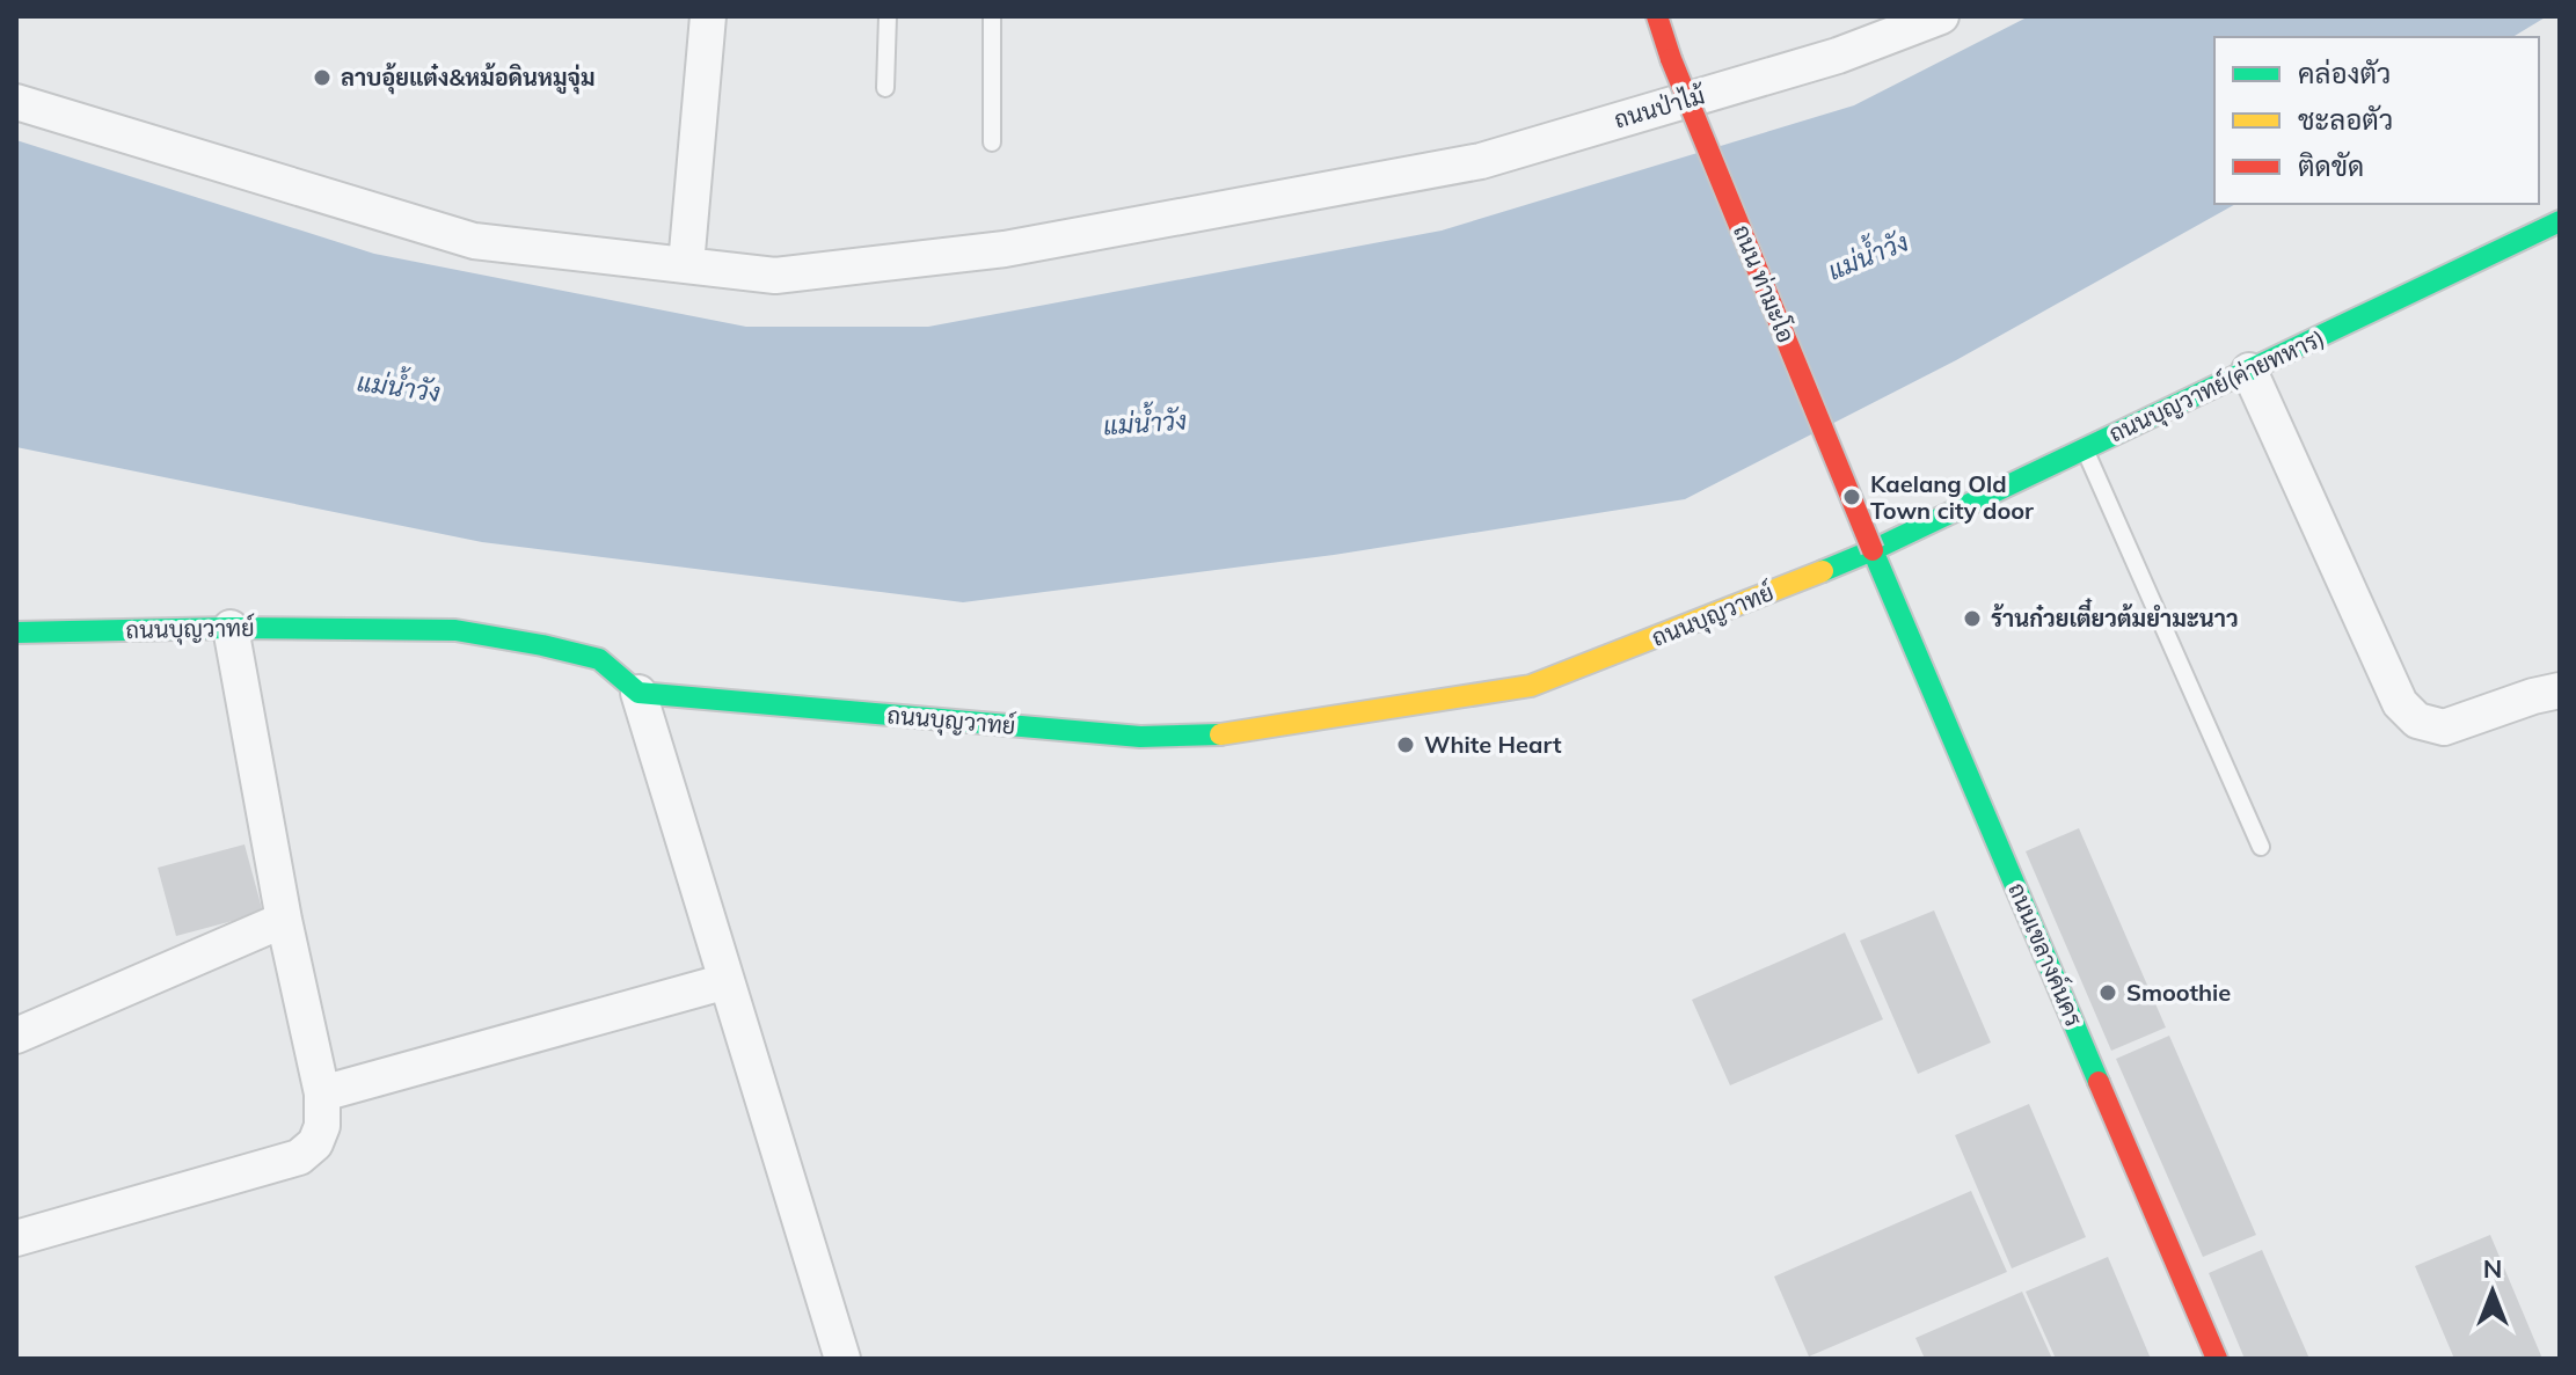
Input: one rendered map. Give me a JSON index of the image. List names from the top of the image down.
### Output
{
  "streets": {
    "street": [
      "ถนนป่าไม้",
      "ถนน ท่ามะโอ",
      "ถนนบุญวาทย์(ค่ายทหาร)",
      "ถนนบุญวาทย์",
      "ถนนเขลางค์นคร"
    ]
  },
  "crossings": [
    ["ถนน ท่ามะโอ", "ถนนบุญวาทย์(ค่ายทหาร)"],
    ["ถนน ท่ามะโอ", "ถนนบุญวาทย์"],
    ["ถนน ท่ามะโอ", "ถนนเขลางค์นคร"],
    ["ถนนบุญวาทย์(ค่ายทหาร)", "ถนนบุญวาทย์"],
    ["ถนนบุญวาทย์(ค่ายทหาร)", "ถนนเขลางค์นคร"],
    ["ถนนบุญวาทย์", "ถนนเขลางค์นคร"]
  ],
  "water": ["แม่น้ำวัง"],
  "places": [
    "ลาบอุ้ยแต๋ง&หม้อดินหมูจุ่ม",
    "Kaelang Old Town city door",
    "ร้านก๋วยเตี๋ยวต้มยำมะนาว",
    "White Heart",
    "Smoothie"
  ],
  "legend": ["คล่องตัว", "ชะลอตัว", "ติดขัด"],
  "north": "top"
}
